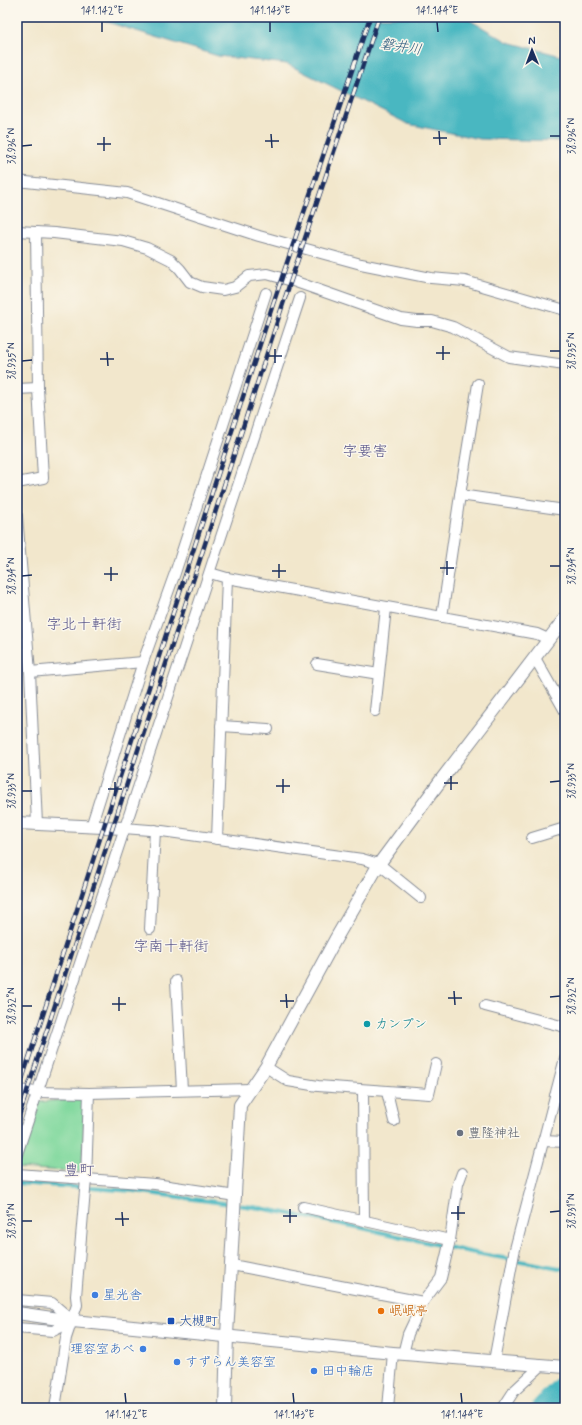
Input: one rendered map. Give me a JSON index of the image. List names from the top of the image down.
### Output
{
  "districts": [
    "字要害",
    "字北十軒街",
    "字南十軒街",
    "豊町"
  ],
  "water": ["磐井川"],
  "places": {
    "other": [
      "カンブン",
      "豊隆神社",
      "星光舎",
      "岷岷亭",
      "理容室あべ",
      "すずらん美容室",
      "田中輪店"
    ],
    "transit": ["大槻町"]
  },
  "north": "top",
  "coordinates": [
    "141.142°E",
    "141.143°E",
    "141.144°E",
    "38.936°N",
    "38.935°N",
    "38.934°N",
    "38.933°N",
    "38.932°N",
    "38.931°N"
  ]
}
